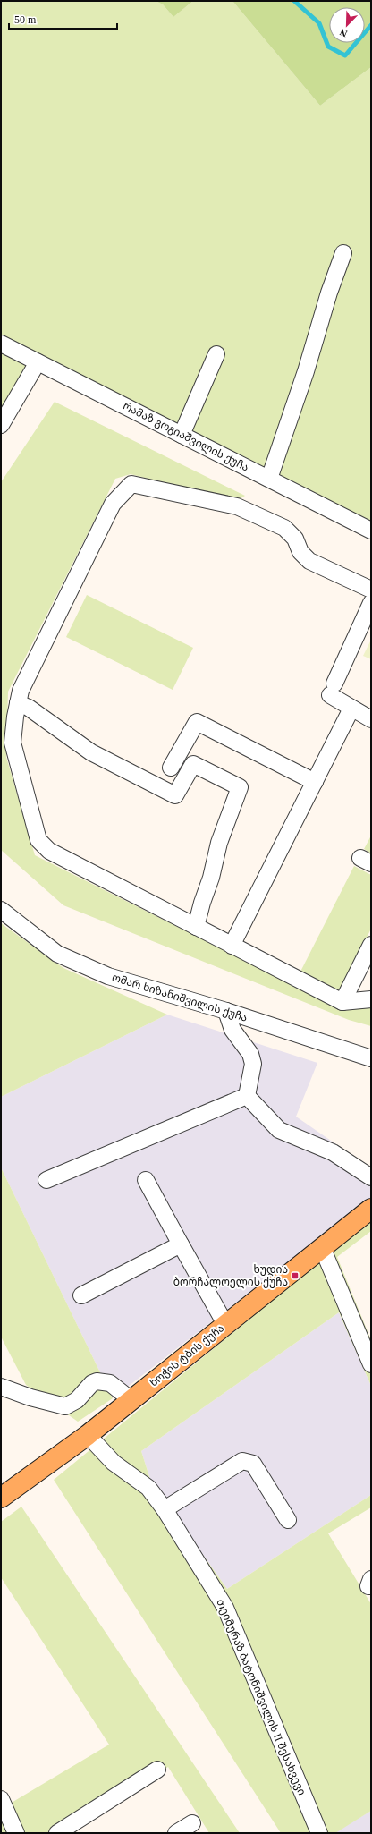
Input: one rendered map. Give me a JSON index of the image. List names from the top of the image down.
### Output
{
  "streets": {
    "main road": ["ხოჭის ტბის ქუჩა"],
    "street": ["რამაზ გოგიაშვილის ქუჩა", "ომარ ხიზანიშვილის ქუჩა", "თეიმურაზ ბატონიშვილის II შესახვევი"]
  },
  "crossings": [
    ["ხოჭის ტბის ქუჩა", "თეიმურაზ ბატონიშვილის II შესახვევი"]
  ],
  "places": {
    "transit": ["ხუდია ბორჩალოელის ქუჩა"]
  },
  "scale_bar": "50 m",
  "north": "bottom left"
}
